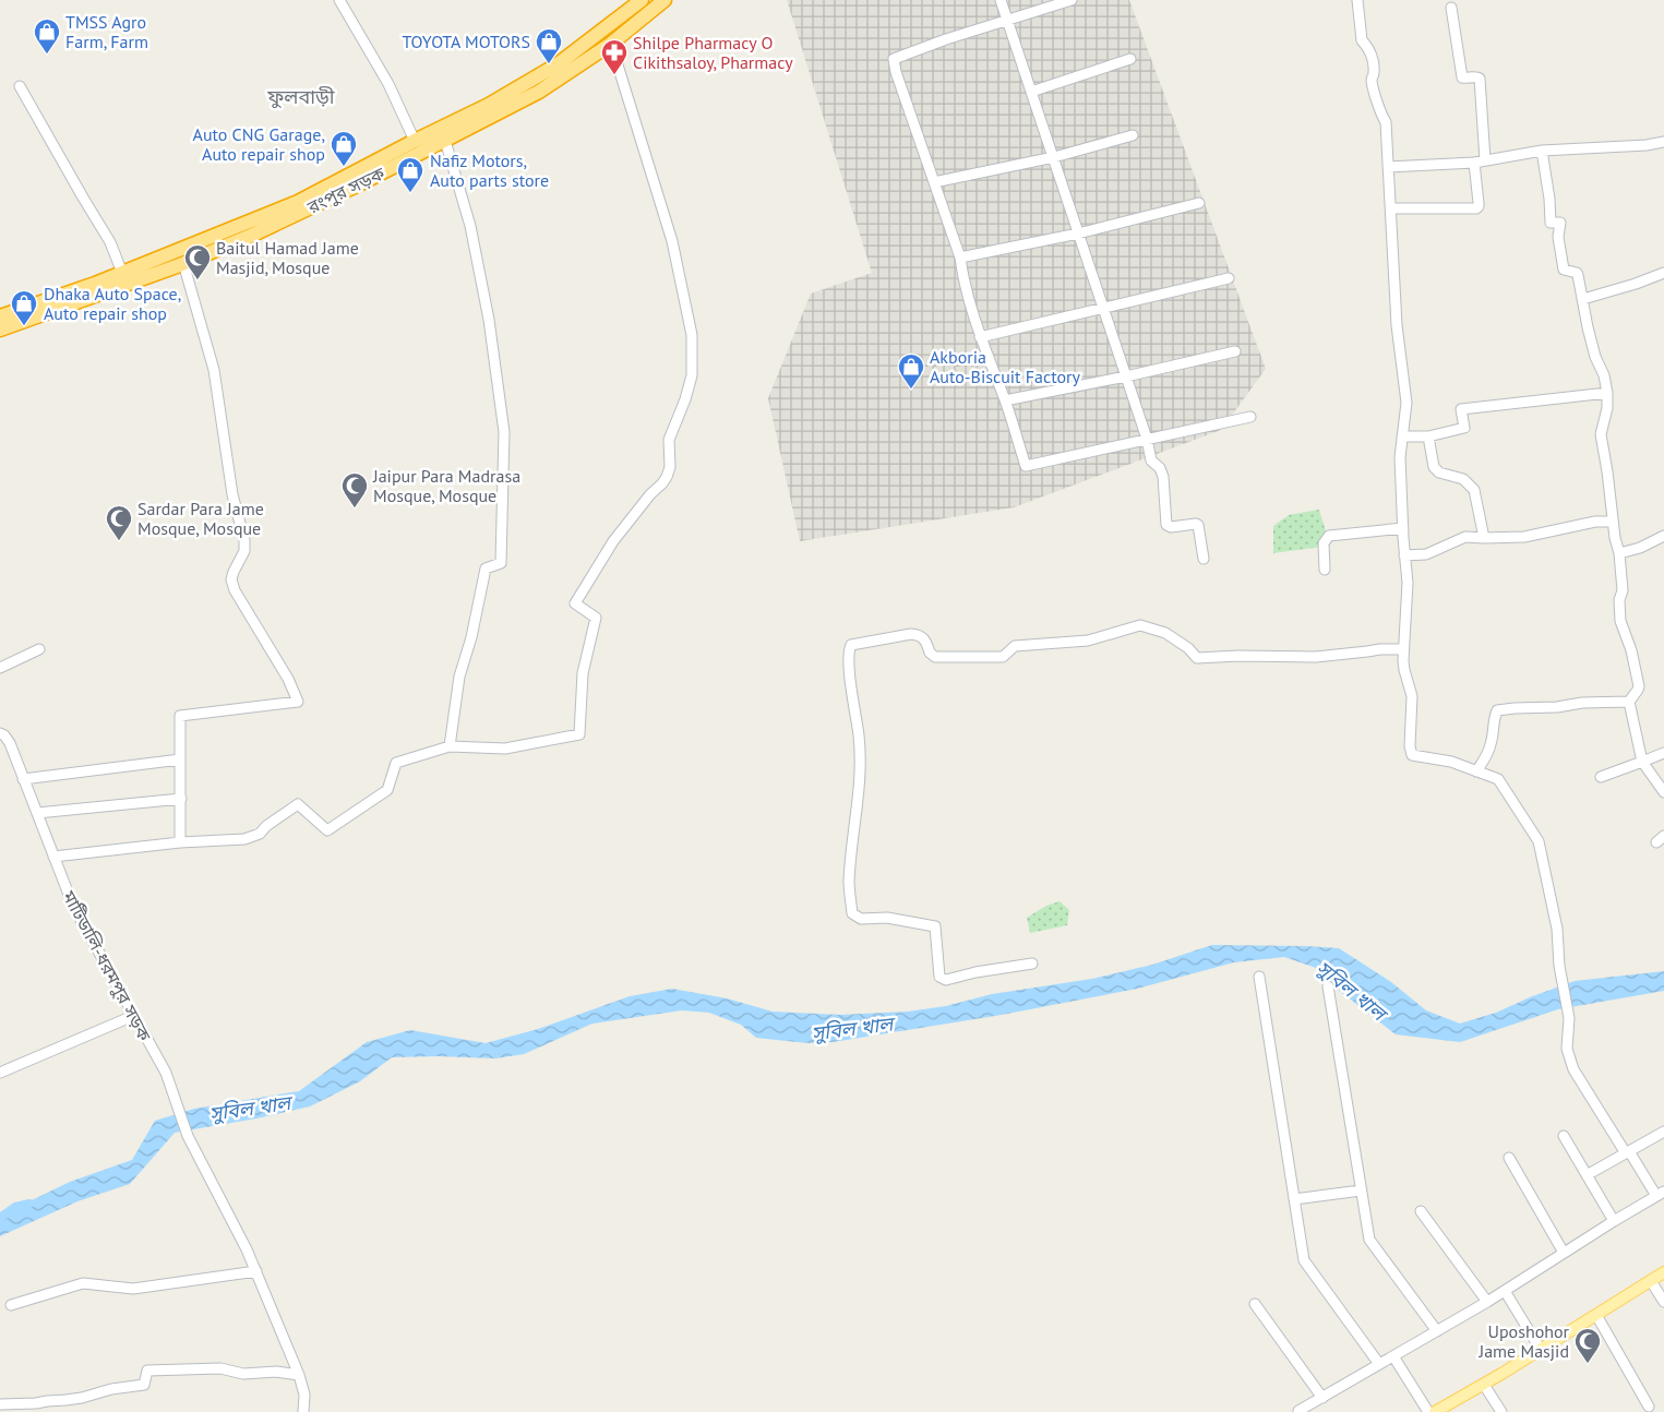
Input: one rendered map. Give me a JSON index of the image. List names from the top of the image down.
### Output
{
  "streets": {
    "highway": ["রংপুর সড়ক"],
    "street": ["মাটিডালি-ধরমপুর সড়ক"]
  },
  "districts": ["ফুলবাড়ী"],
  "water": ["সুবিল খাল"],
  "places": {
    "shop": [
      "TMSS Agro Farm, Farm",
      "TOYOTA MOTORS",
      "Auto CNG Garage, Auto repair shop",
      "Nafiz Motors, Auto parts store",
      "Dhaka Auto Space, Auto repair shop",
      "Akboria Auto-Biscuit Factory"
    ],
    "pharmacy": ["Shilpe Pharmacy O Cikithsaloy, Pharmacy"],
    "mosque": [
      "Baitul Hamad Jame Masjid, Mosque",
      "Jaipur Para Madrasa Mosque, Mosque",
      "Sardar Para Jame Mosque, Mosque",
      "Uposhohor Jame Masjid"
    ]
  }
}
